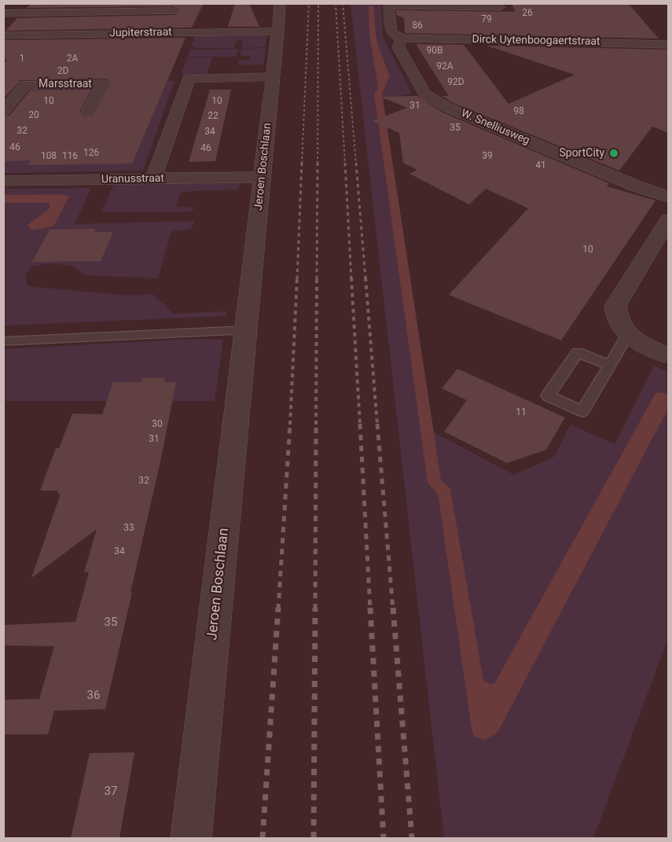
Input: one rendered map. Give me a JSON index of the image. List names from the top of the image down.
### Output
{
  "streets": {
    "street": [
      "Jupiterstraat",
      "Dirck Uytenboogaertstraat",
      "Marsstraat",
      "W. Snelliusweg",
      "Jeroen Boschlaan",
      "Uranusstraat"
    ]
  },
  "crossings": [
    ["Jupiterstraat", "Jeroen Boschlaan"],
    ["Dirck Uytenboogaertstraat", "W. Snelliusweg"],
    ["Jeroen Boschlaan", "Uranusstraat"]
  ],
  "places": ["SportCity"],
  "house_numbers": [
    "26",
    "79",
    "86",
    "90B",
    "1",
    "2A",
    "92A",
    "2D",
    "92D",
    "10",
    "10",
    "31",
    "98",
    "20",
    "22",
    "35",
    "32",
    "34",
    "46",
    "46",
    "126",
    "108",
    "116",
    "39",
    "41",
    "10",
    "11",
    "30",
    "31",
    "32",
    "33",
    "34",
    "35",
    "36",
    "37"
  ]
}
